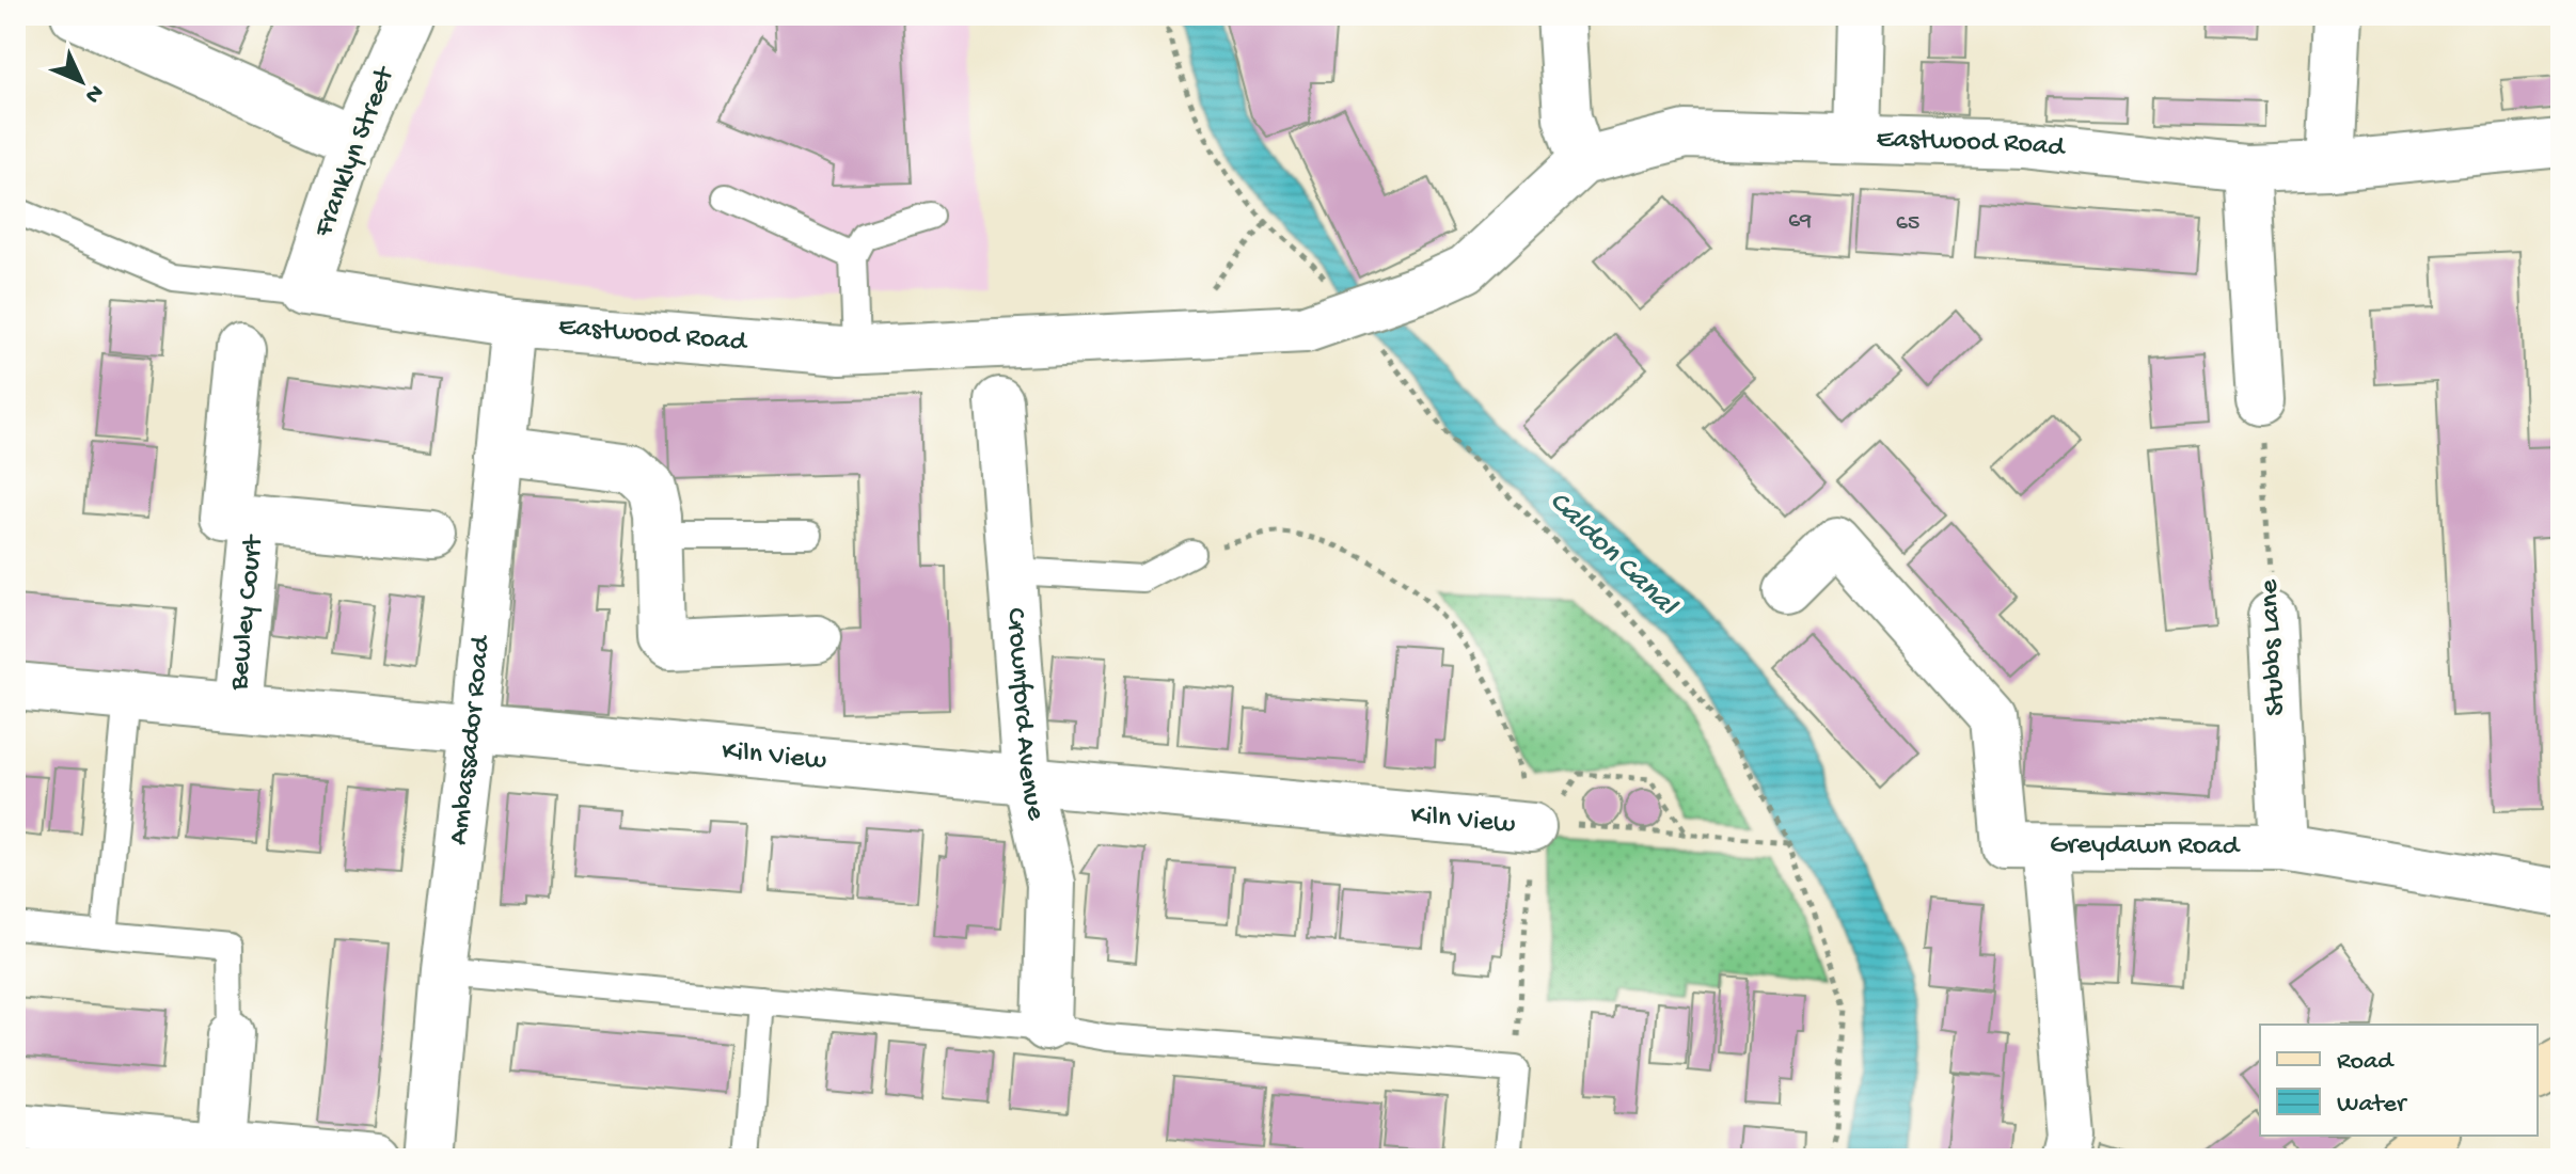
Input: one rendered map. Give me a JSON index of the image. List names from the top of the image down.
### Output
{
  "streets": {
    "street": [
      "Eastwood Road",
      "Franklyn Street",
      "Bewley Court",
      "Stubbs Lane",
      "Crownford Avenue",
      "Ambassador Road",
      "Kiln View",
      "Greydawn Road"
    ]
  },
  "crossings": [
    ["Eastwood Road", "Franklyn Street"],
    ["Eastwood Road", "Ambassador Road"],
    ["Bewley Court", "Kiln View"],
    ["Stubbs Lane", "Greydawn Road"],
    ["Crownford Avenue", "Kiln View"],
    ["Ambassador Road", "Kiln View"]
  ],
  "water": ["Caldon Canal"],
  "house_numbers": ["69", "65"],
  "legend": ["Road", "Water"],
  "north": "bottom right"
}
